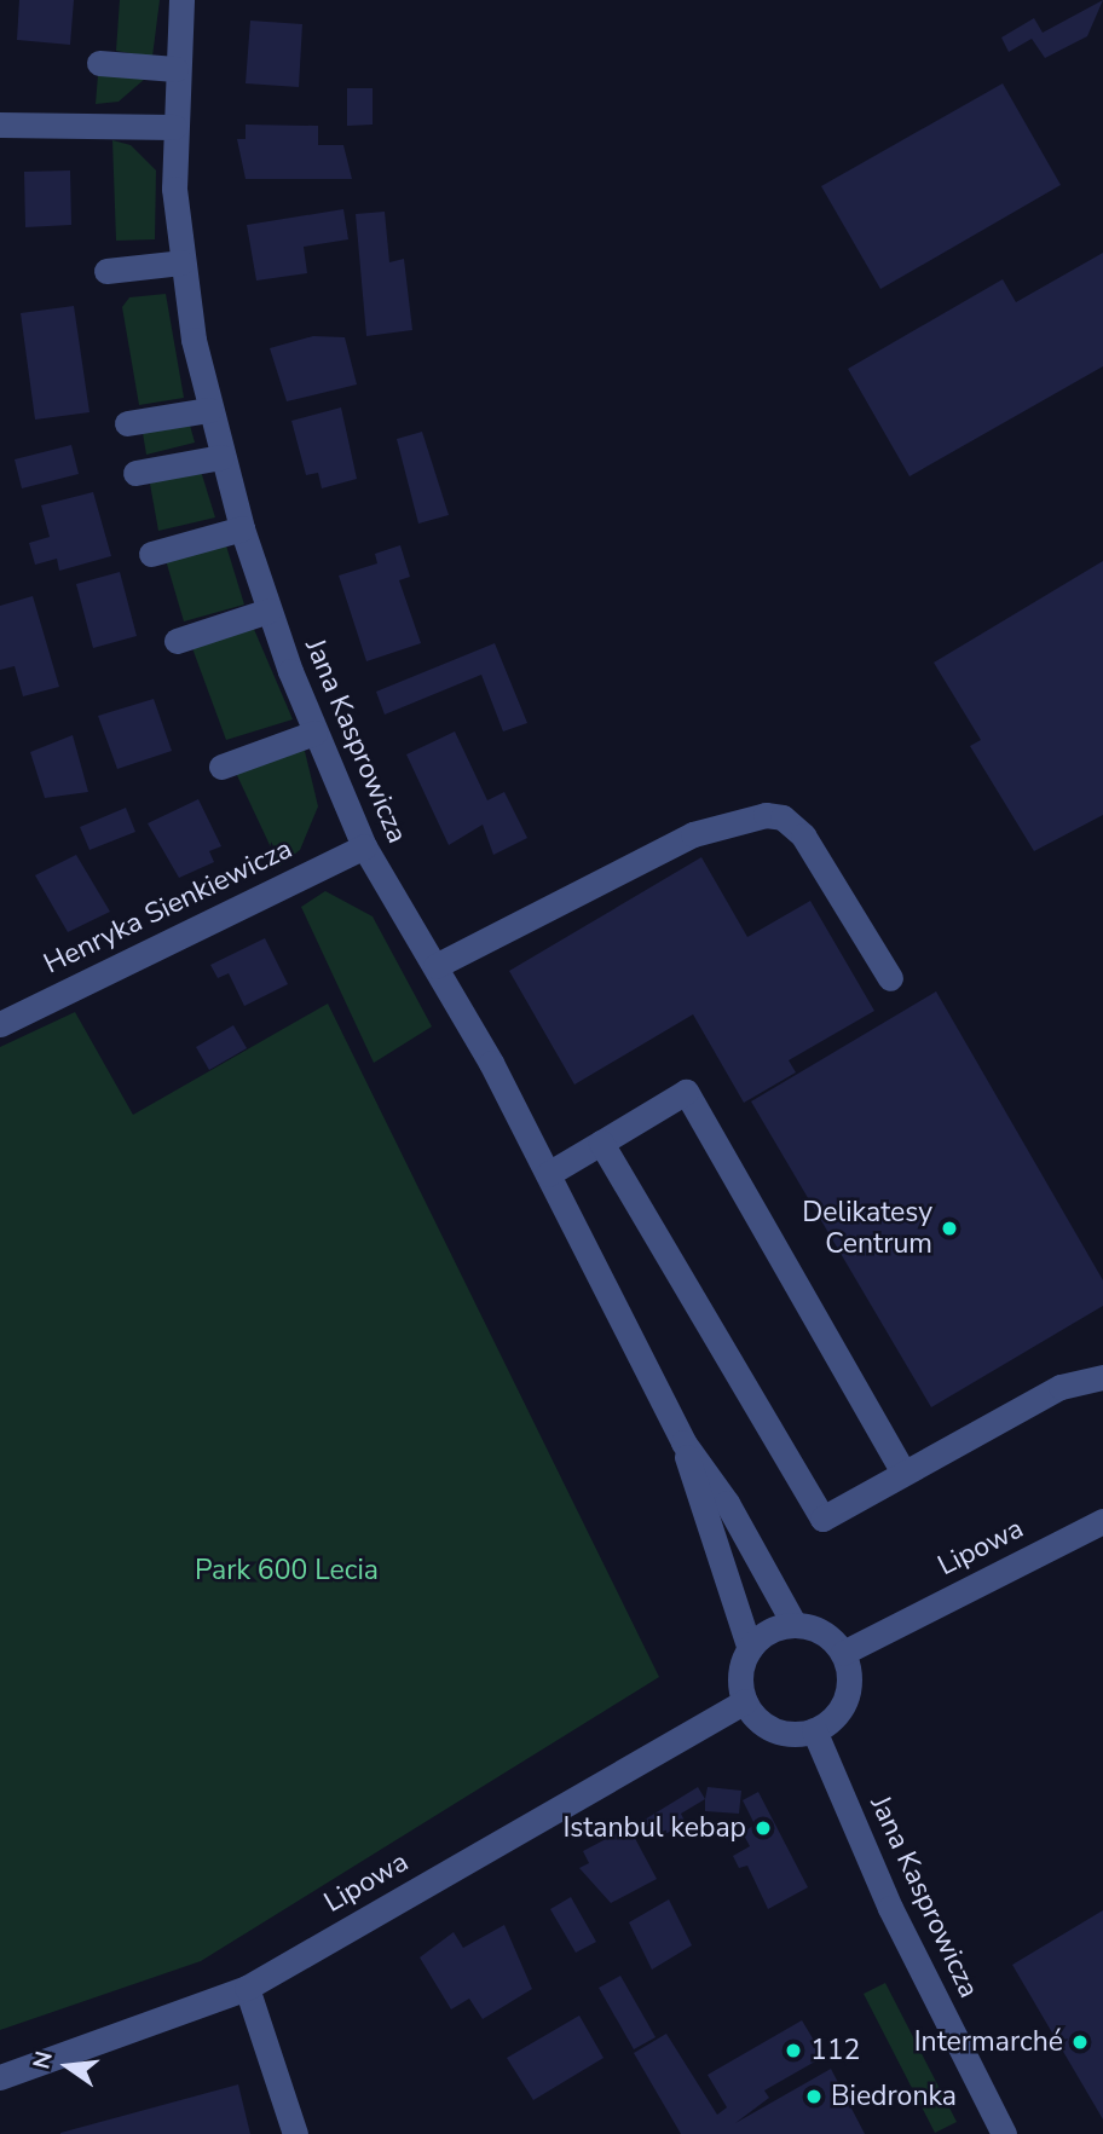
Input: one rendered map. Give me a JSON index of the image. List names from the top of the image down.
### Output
{
  "streets": {
    "street": ["Jana Kasprowicza", "Henryka Sienkiewicza", "Lipowa"]
  },
  "crossings": [
    ["Jana Kasprowicza", "Henryka Sienkiewicza"],
    ["Jana Kasprowicza", "Lipowa"]
  ],
  "parks": ["Park 600 Lecia"],
  "places": [
    "Delikatesy Centrum",
    "Istanbul kebap",
    "Intermarché",
    "112",
    "Biedronka"
  ],
  "north": "left"
}
